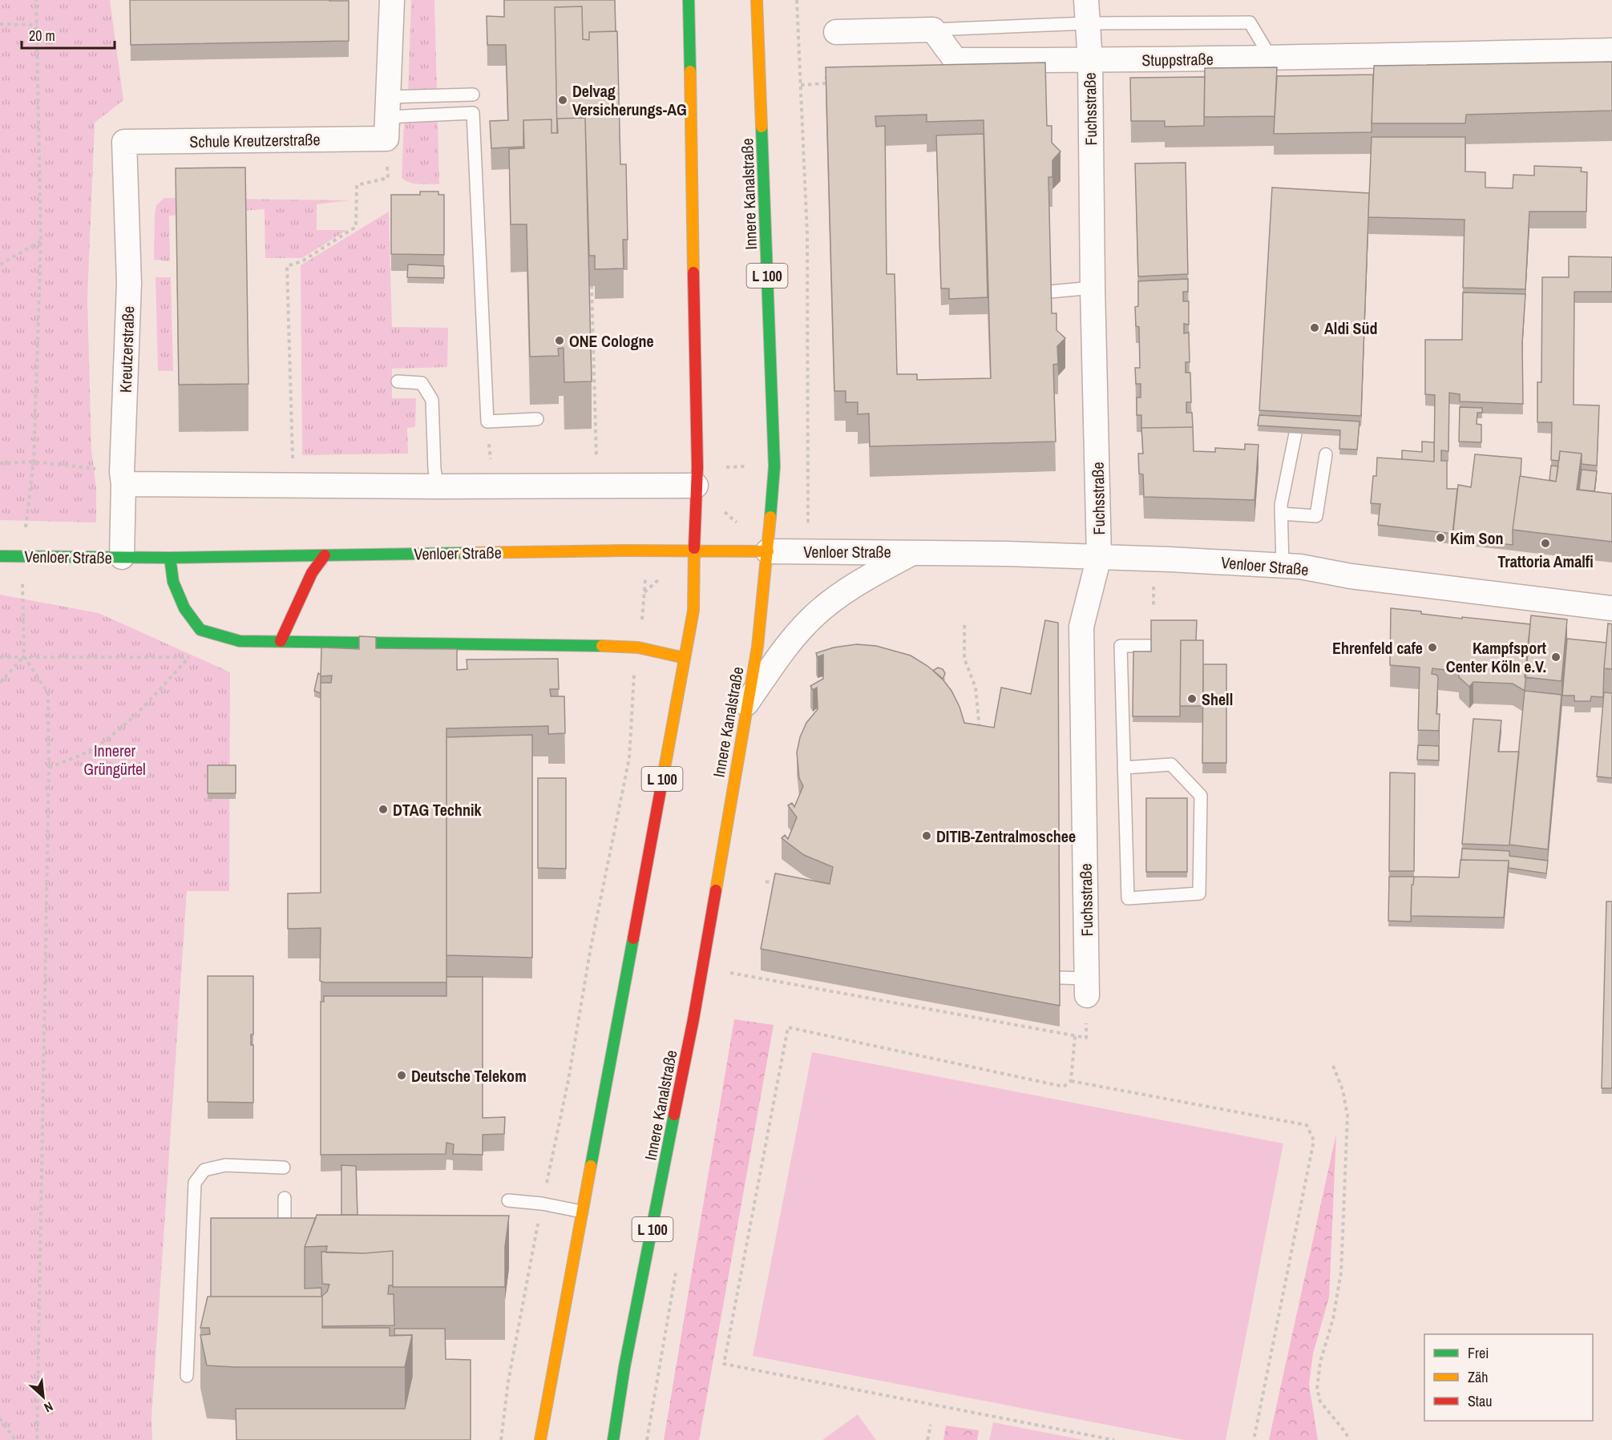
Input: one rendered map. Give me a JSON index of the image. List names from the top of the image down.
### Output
{
  "streets": {
    "main road": ["Innere Kanalstraße", "L 100", "Venloer Straße"],
    "street": [
      "Stuppstraße",
      "Fuchsstraße",
      "Schule Kreutzerstraße",
      "Kreutzerstraße"
    ]
  },
  "crossings": [
    ["Stuppstraße", "Fuchsstraße"],
    ["Fuchsstraße", "Venloer Straße"],
    ["Schule Kreutzerstraße", "Kreutzerstraße"],
    ["Innere Kanalstraße", "Venloer Straße"],
    ["L 100", "Venloer Straße"],
    ["Kreutzerstraße", "Venloer Straße"]
  ],
  "parks": ["Innerer Grüngürtel"],
  "places": [
    "Delvag Versicherungs-AG",
    "Aldi Süd",
    "ONE Cologne",
    "Kim Son",
    "Trattoria Amalfi",
    "Ehrenfeld cafe",
    "Kampfsport Center Köln e.V.",
    "Shell",
    "DTAG Technik",
    "DITIB-Zentralmoschee",
    "Deutsche Telekom"
  ],
  "legend": ["Frei", "Zäh", "Stau"],
  "scale_bar": "20 m",
  "north": "bottom right"
}
